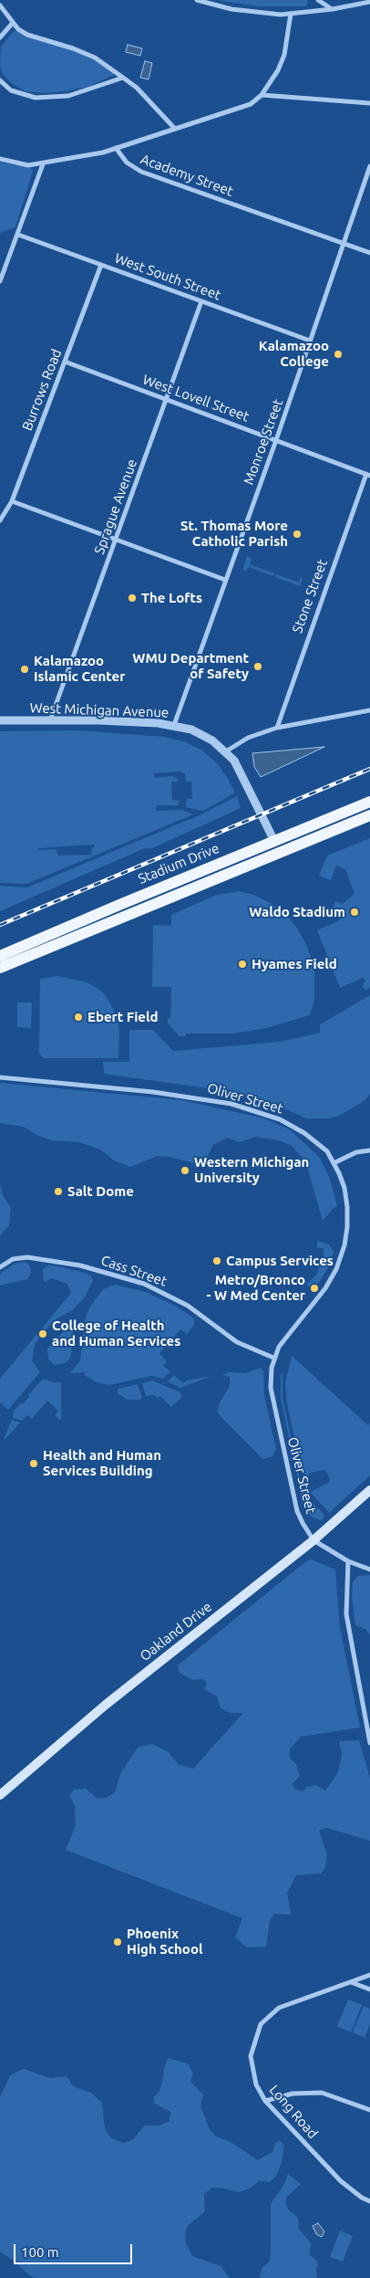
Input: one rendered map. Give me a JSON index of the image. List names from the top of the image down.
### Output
{
  "streets": {
    "main road": ["Stadium Drive", "Oakland Drive"],
    "street": [
      "Academy Street",
      "West South Street",
      "Burrows Road",
      "West Lovell Street",
      "Monroe Street",
      "Sprague Avenue",
      "Stone Street",
      "West Michigan Avenue",
      "Oliver Street",
      "Cass Street",
      "Long Road"
    ]
  },
  "crossings": [
    ["Academy Street", "Monroe Street"],
    ["West South Street", "Burrows Road"],
    ["West South Street", "Monroe Street"],
    ["West South Street", "Sprague Avenue"],
    ["Burrows Road", "West Lovell Street"],
    ["West Lovell Street", "Monroe Street"],
    ["West Lovell Street", "Sprague Avenue"],
    ["West Lovell Street", "Stone Street"],
    ["Monroe Street", "West Michigan Avenue"],
    ["Sprague Avenue", "West Michigan Avenue"],
    ["West Michigan Avenue", "Stadium Drive"],
    ["Oliver Street", "Cass Street"],
    ["Oliver Street", "Oakland Drive"]
  ],
  "places": [
    "Kalamazoo College",
    "St. Thomas More Catholic Parish",
    "The Lofts",
    "WMU Department of Safety",
    "Kalamazoo Islamic Center",
    "Waldo Stadium",
    "Hyames Field",
    "Ebert Field",
    "Western Michigan University",
    "Salt Dome",
    "Campus Services",
    "Metro/Bronco - W Med Center",
    "College of Health and Human Services",
    "Health and Human Services Building",
    "Phoenix High School"
  ],
  "scale_bar": "100 m"
}
